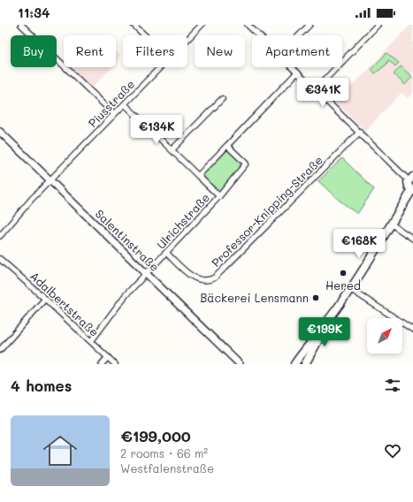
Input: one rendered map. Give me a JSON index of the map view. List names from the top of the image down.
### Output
{
  "streets": {
    "street": [
      "Piusstraße",
      "Professor-Knipping-Straße",
      "Ulrichstraße",
      "Salentinstraße",
      "Adalbertstraße"
    ]
  },
  "crossings": [
    ["Piusstraße", "Salentinstraße"],
    ["Professor-Knipping-Straße", "Ulrichstraße"],
    ["Ulrichstraße", "Salentinstraße"],
    ["Ulrichstraße", "Adalbertstraße"]
  ],
  "places": ["Hered", "Bäckerei Lensmann"],
  "north": "top right",
  "page": {
    "status": "11:34",
    "chip": [
      "Buy",
      "Rent",
      "Filters",
      "New",
      "Apartment"
    ],
    "price": [
      "€341K",
      "€134K",
      "€168K",
      "€199K"
    ],
    "heading": "4 homes",
    "list": [
      {
        "name": "€199,000",
        "note": "2 rooms · 66 m² · Westfalenstraße"
      }
    ]
  }
}
